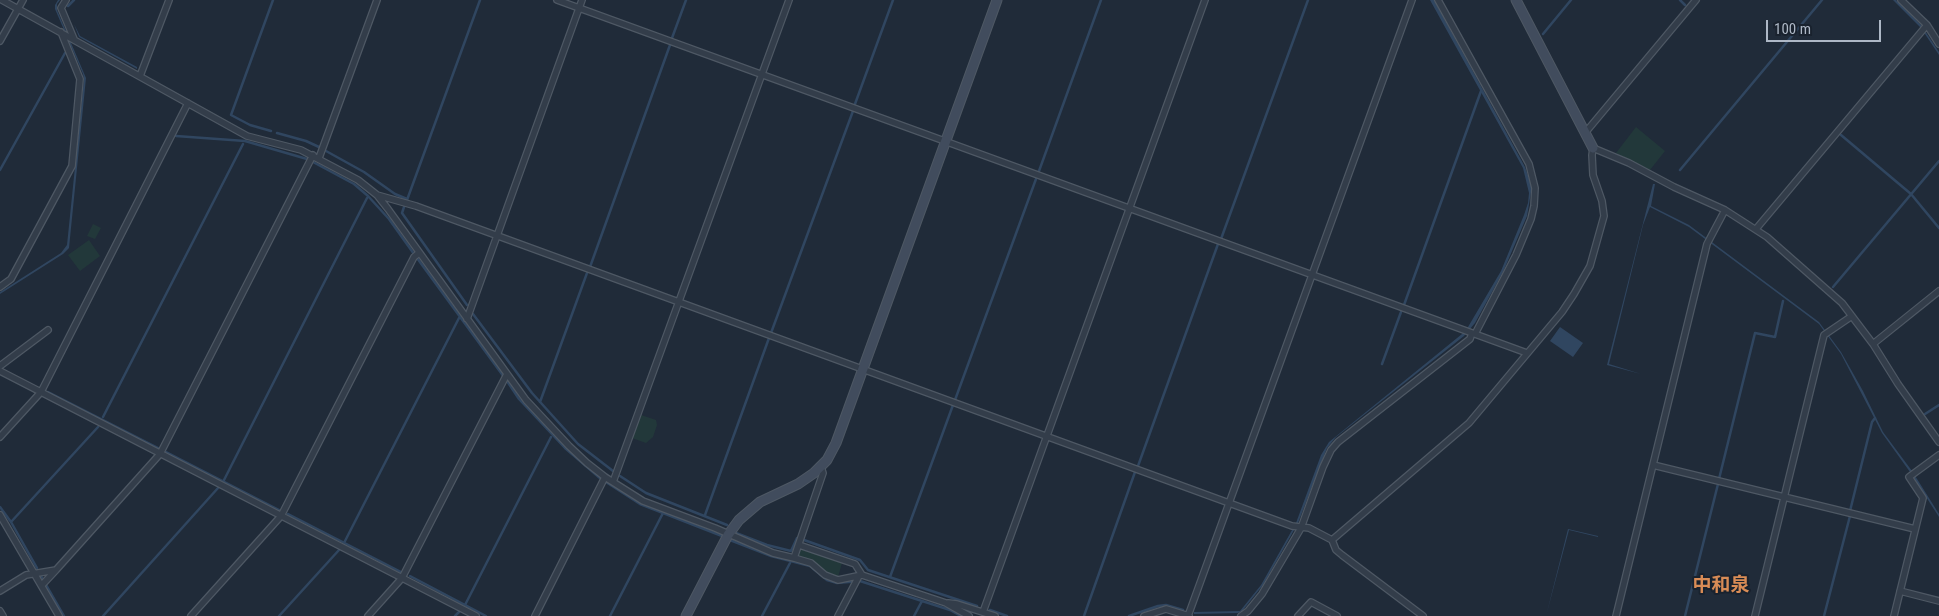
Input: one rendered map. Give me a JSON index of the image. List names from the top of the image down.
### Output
{
  "districts": ["中和泉"],
  "scale_bar": "100 m"
}
